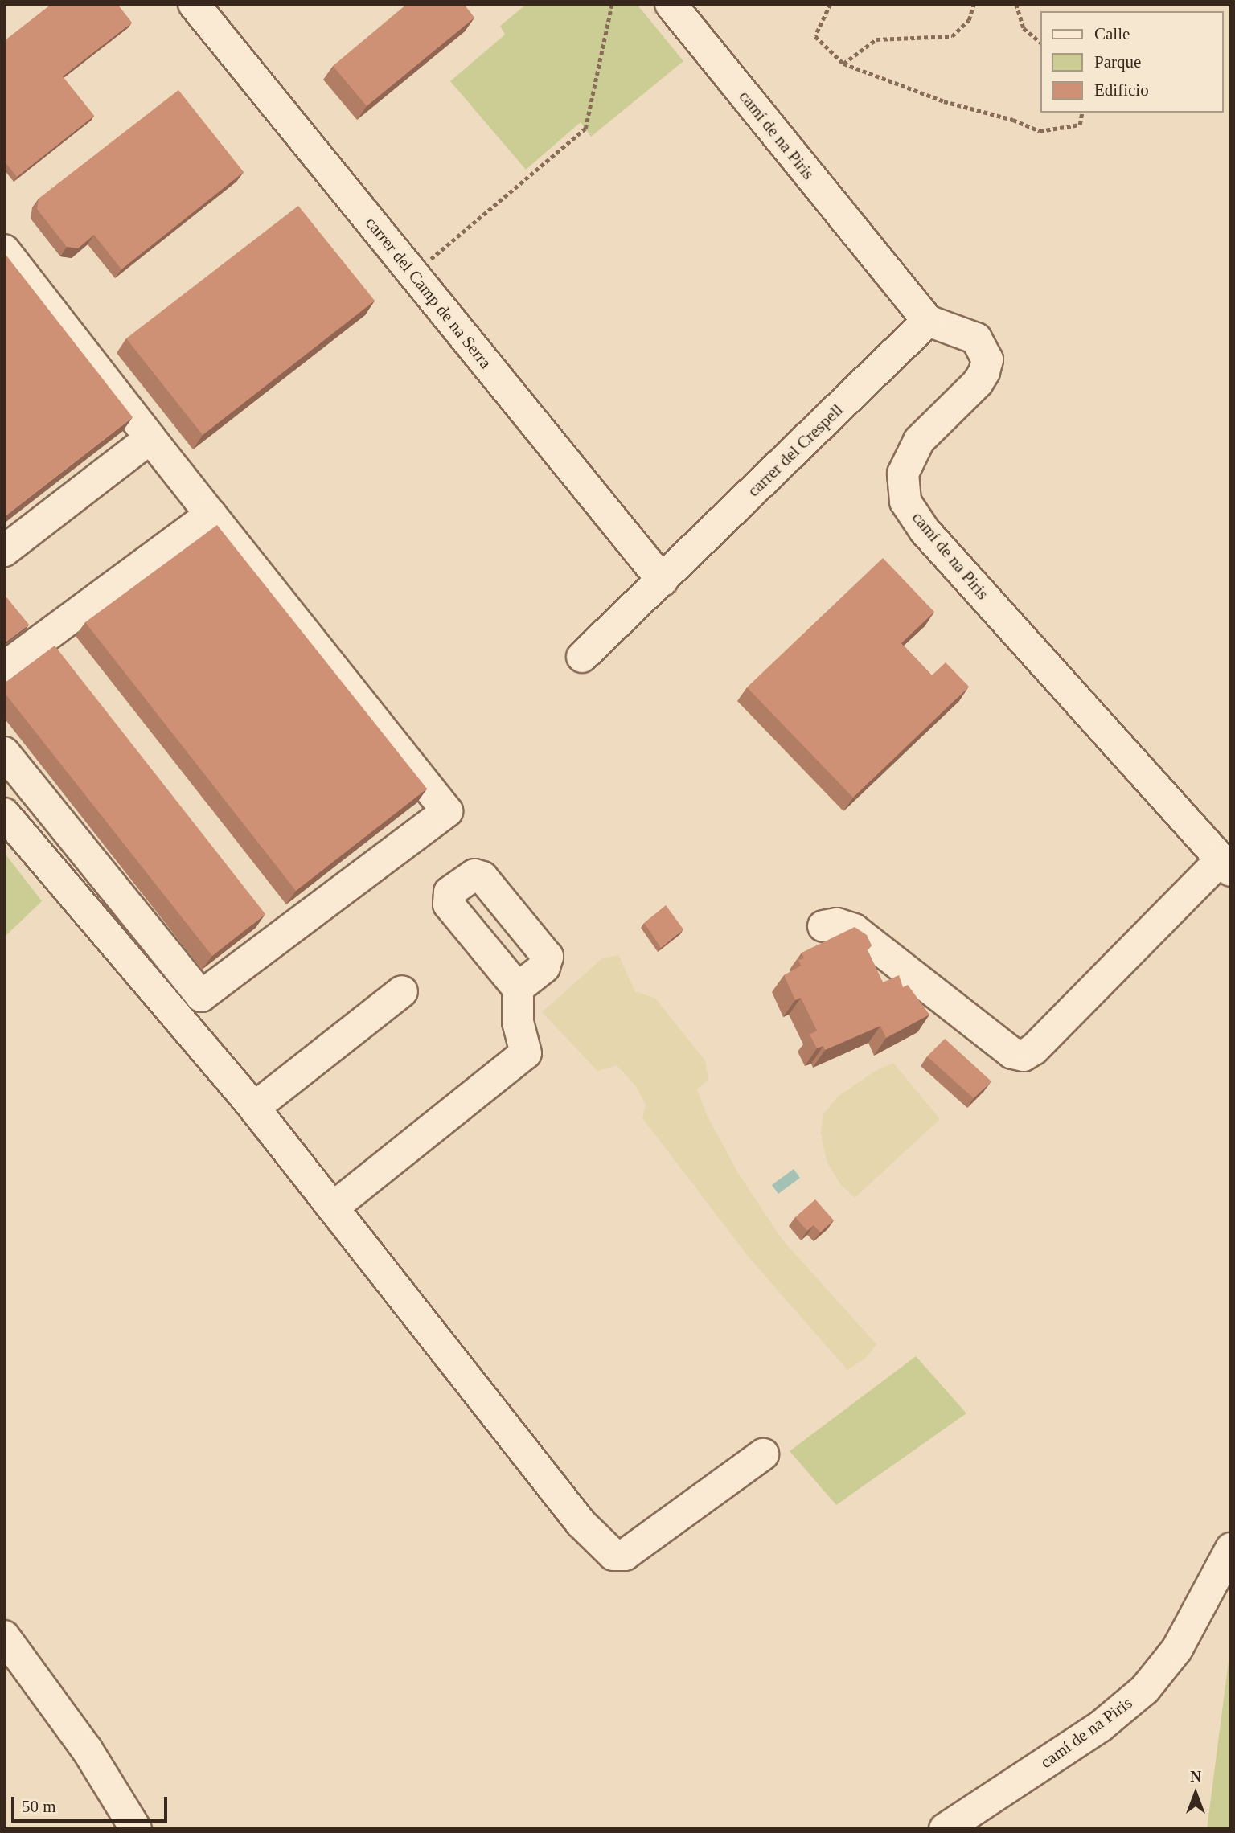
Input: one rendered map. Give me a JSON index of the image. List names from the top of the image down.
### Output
{
  "streets": {
    "street": ["camí de na Piris", "carrer del Camp de na Serra", "carrer del Crespell"]
  },
  "crossings": [
    ["camí de na Piris", "carrer del Crespell"],
    ["carrer del Camp de na Serra", "carrer del Crespell"]
  ],
  "legend": ["Calle", "Parque", "Edificio"],
  "scale_bar": "50 m",
  "north": "top"
}
